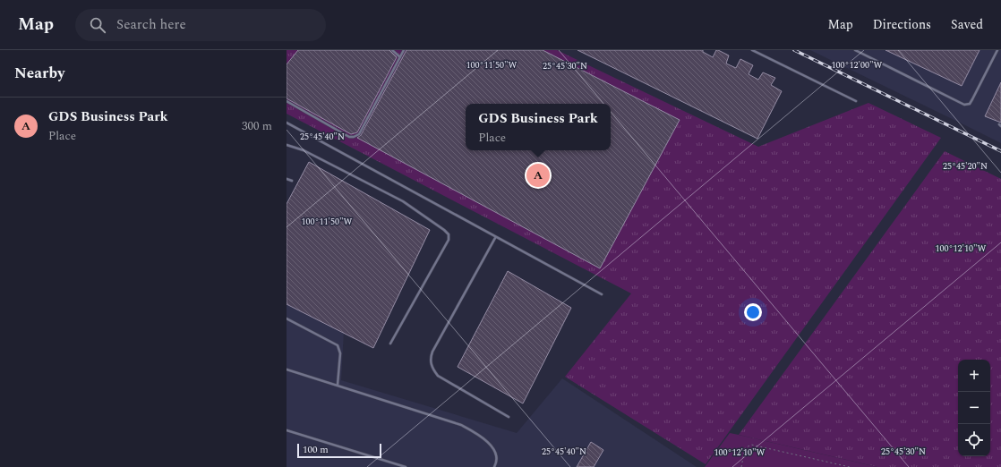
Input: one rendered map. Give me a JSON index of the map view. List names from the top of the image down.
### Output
{
  "scale_bar": "100 m",
  "page": {
    "header": "Map",
    "search": "Search here",
    "nav": ["Map", "Directions", "Saved"],
    "heading": "Nearby",
    "list": [
      {
        "mark": "A",
        "name": "GDS Business Park",
        "note": "Place",
        "value": "300 m"
      }
    ],
    "popup": ["GDS Business Park", "Place"],
    "pins": "A",
    "map_buttons": ["+", "−"],
    "scale": "100 m"
  },
  "coordinates": [
    "100°12'00\"W",
    "100°11'50\"W",
    "25°45'30\"N",
    "25°45'40\"N",
    "25°45'20\"N",
    "100°12'10\"W"
  ]
}
